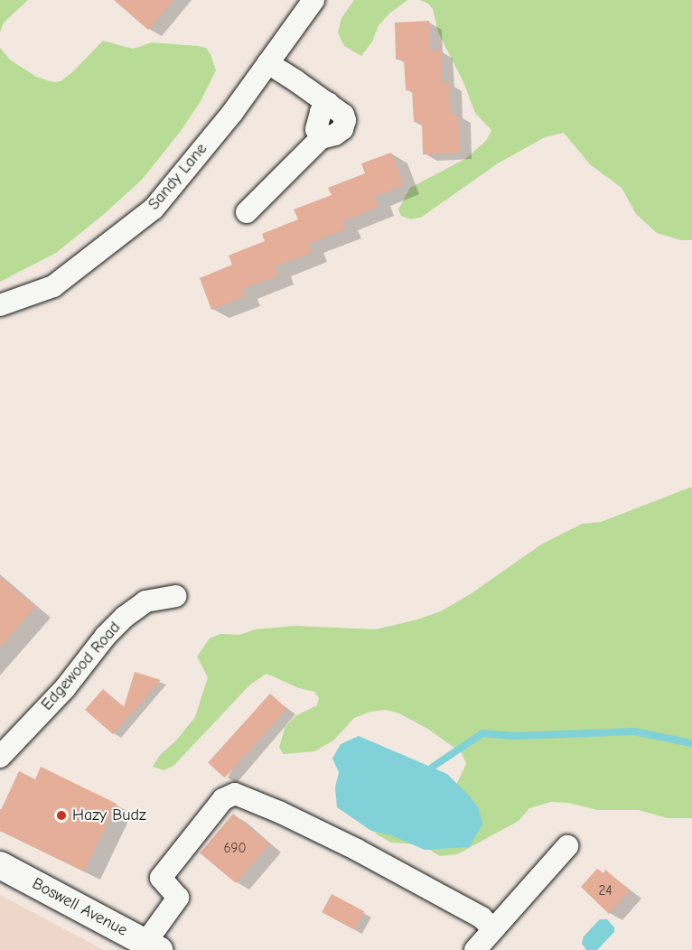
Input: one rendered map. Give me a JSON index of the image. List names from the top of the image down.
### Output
{
  "streets": {
    "main road": ["Boswell Avenue"],
    "street": ["Sandy Lane", "Edgewood Road"]
  },
  "places": ["Hazy Budz"],
  "house_numbers": ["690", "24"]
}
